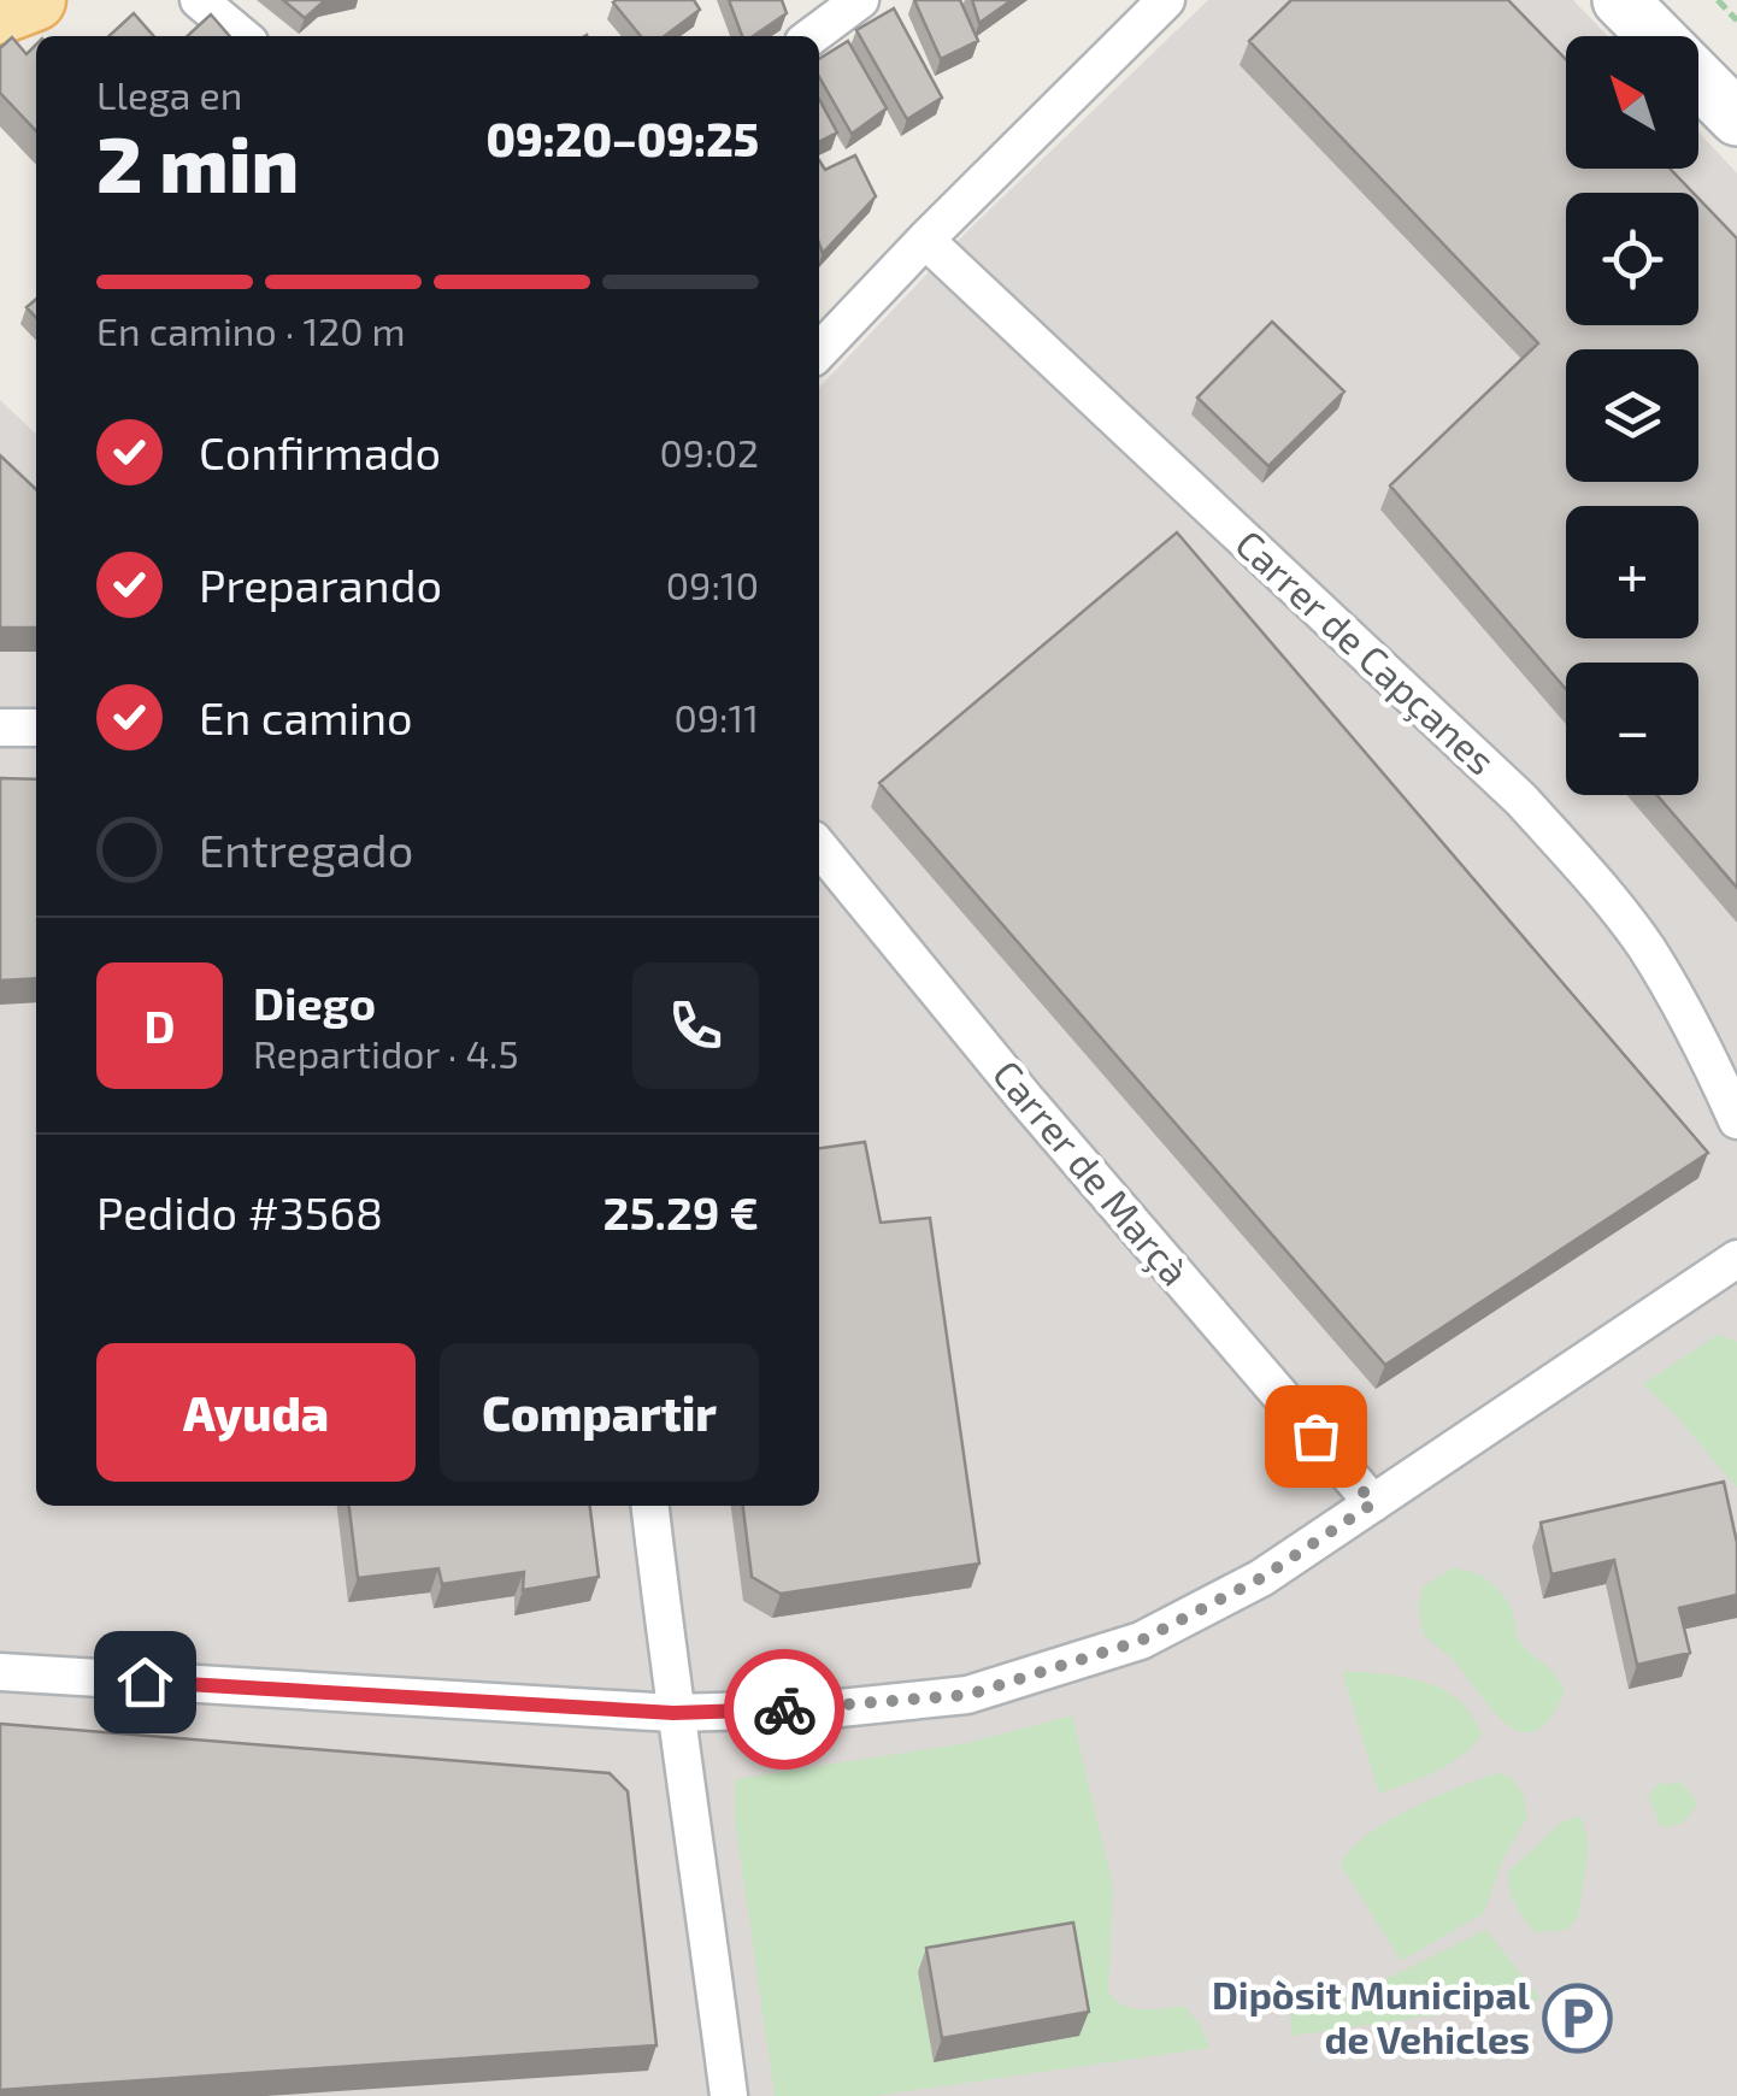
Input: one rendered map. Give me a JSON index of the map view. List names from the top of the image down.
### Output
{
  "streets": {
    "street": ["Carrer de Capçanes", "Carrer de Marçà"]
  },
  "places": {
    "parking": ["Dipòsit Municipal de Vehicles"]
  },
  "north": "top left",
  "page": {
    "map_buttons": ["+", "−"],
    "heading": ["2 min", "Llega en", "09:20–09:25"],
    "panel": [
      "Diego",
      "Repartidor · 4.5",
      "Pedido #3568",
      "25.29 €"
    ],
    "bar": "En camino · 120 m",
    "list": [
      ["Confirmado", "09:02"],
      ["Preparando", "09:10"],
      ["En camino", "09:11"],
      "Entregado"
    ],
    "round": "D",
    "buttons": ["Ayuda", "Compartir"]
  }
}
